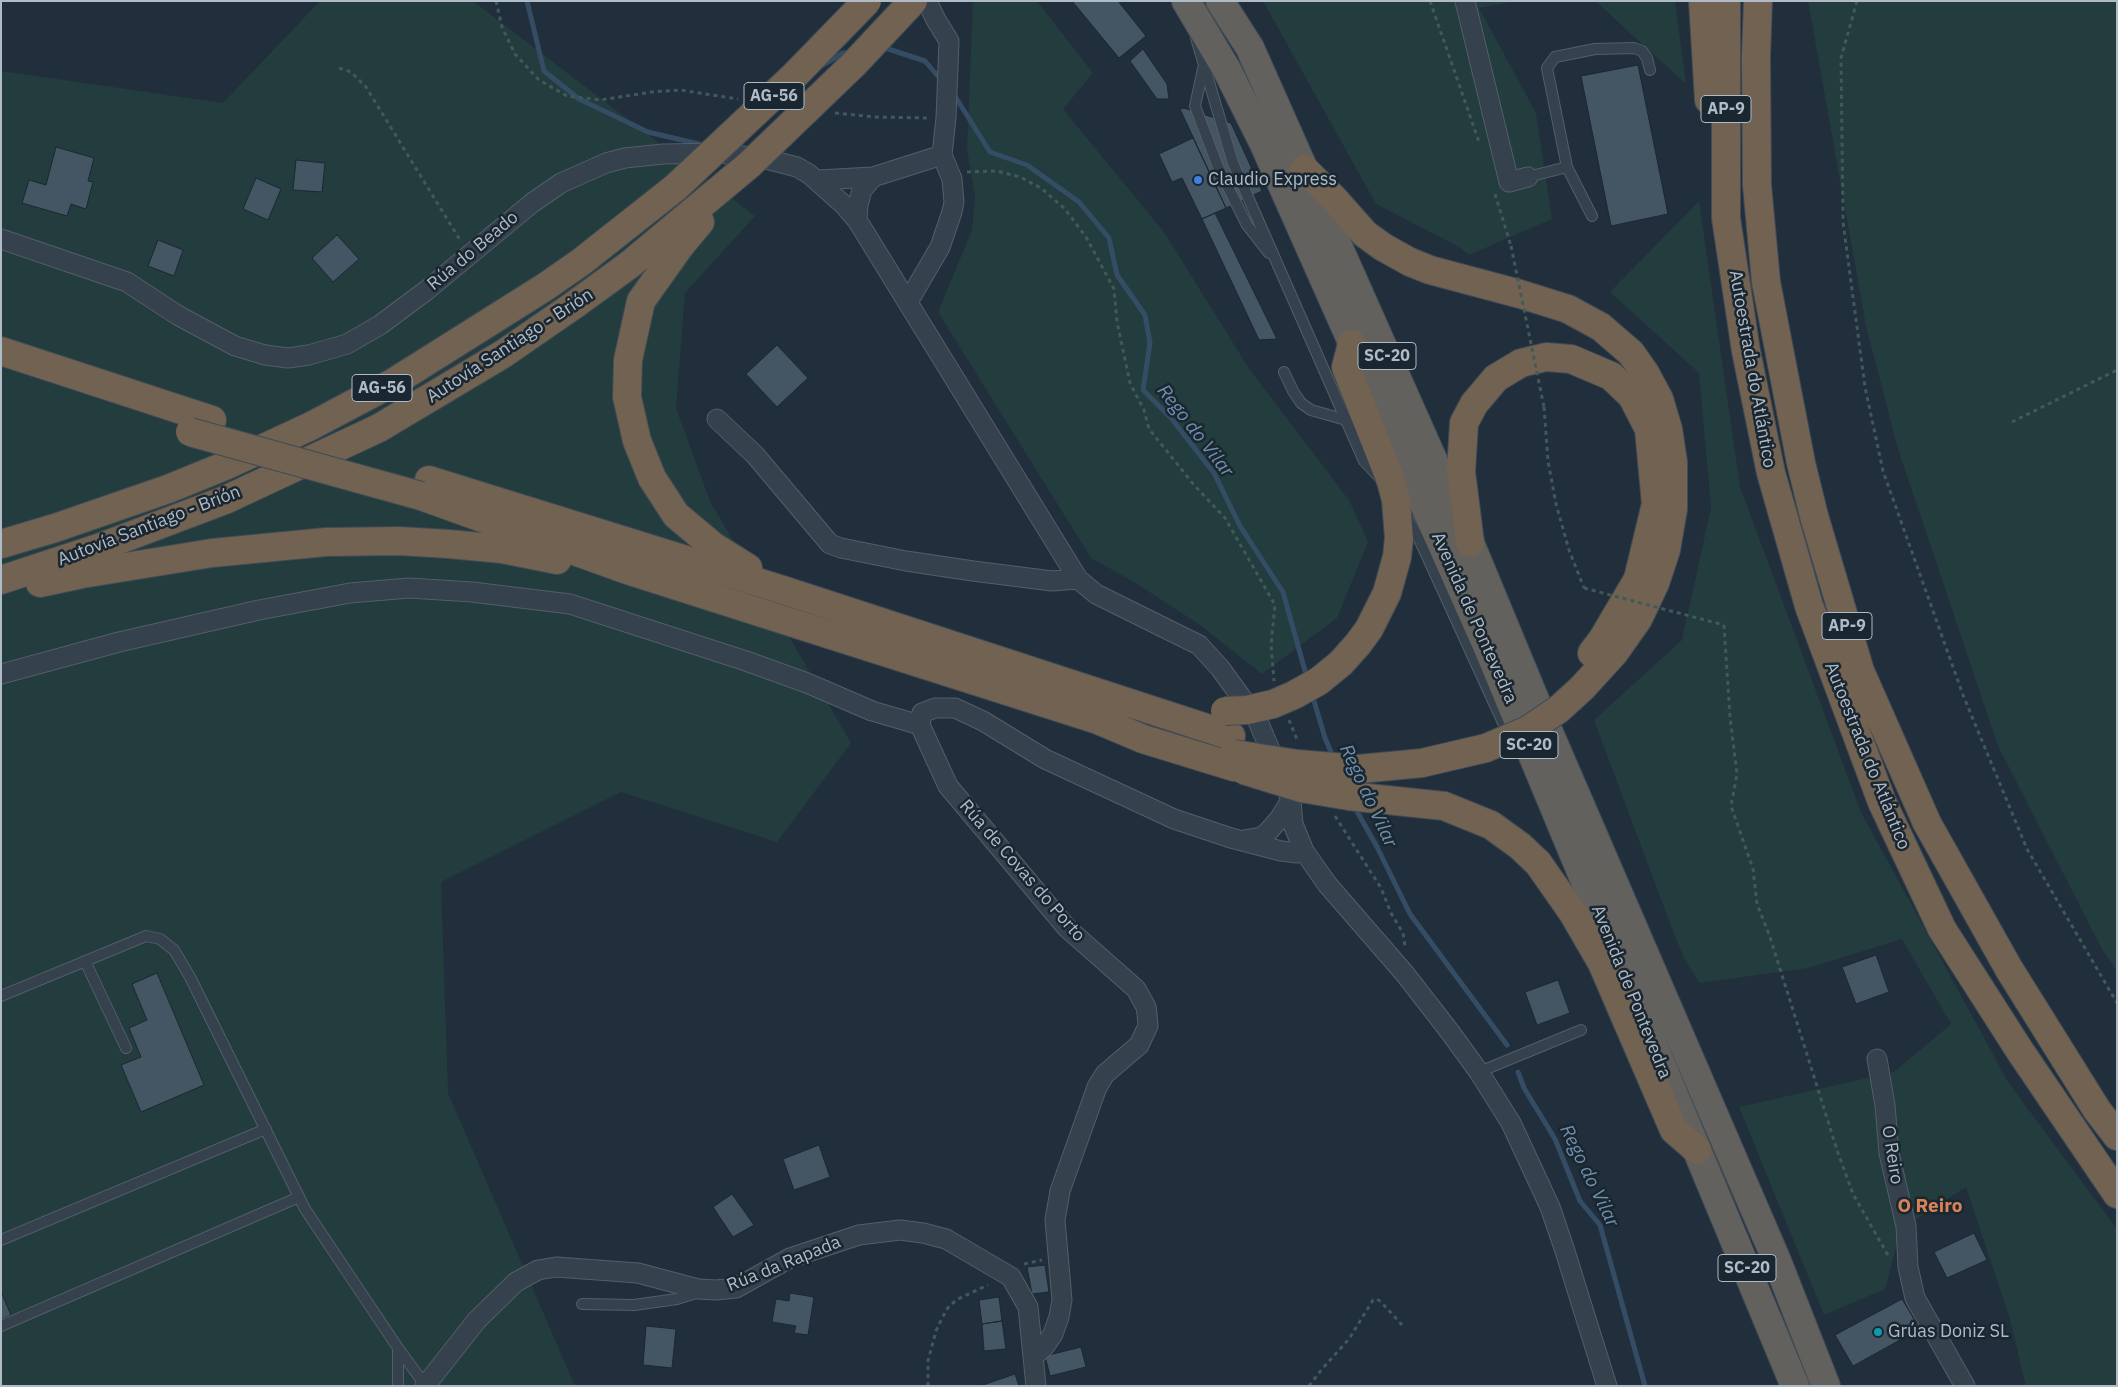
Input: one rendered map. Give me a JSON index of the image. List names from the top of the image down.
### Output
{
  "streets": {
    "highway": [
      "AG-56",
      "AP-9",
      "Autovía Santiago - Brión",
      "SC-20",
      "Autoestrada do Atlántico",
      "Avenida de Pontevedra"
    ],
    "street": [
      "Rúa do Beado",
      "Rúa de Covas do Porto",
      "O Reiro",
      "Rúa da Rapada"
    ]
  },
  "crossings": [
    ["Rúa de Covas do Porto", "Rúa da Rapada"]
  ],
  "districts": ["O Reiro"],
  "water": ["Rego do Vilar"],
  "places": ["Claudio Express", "Grúas Doniz SL"]
}
